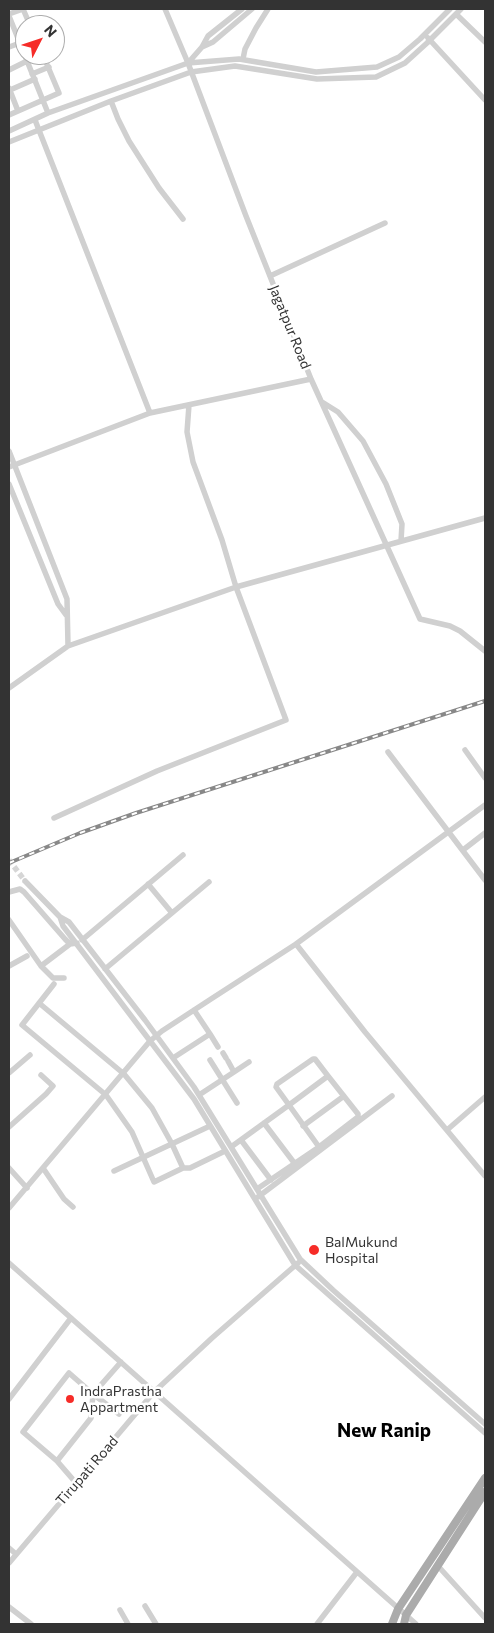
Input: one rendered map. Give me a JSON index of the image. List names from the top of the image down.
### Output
{
  "streets": {
    "street": ["Jagatpur Road", "Tirupati Road"]
  },
  "districts": ["New Ranip"],
  "places": ["BalMukund Hospital", "IndraPrastha Appartment"],
  "north": "top right"
}
